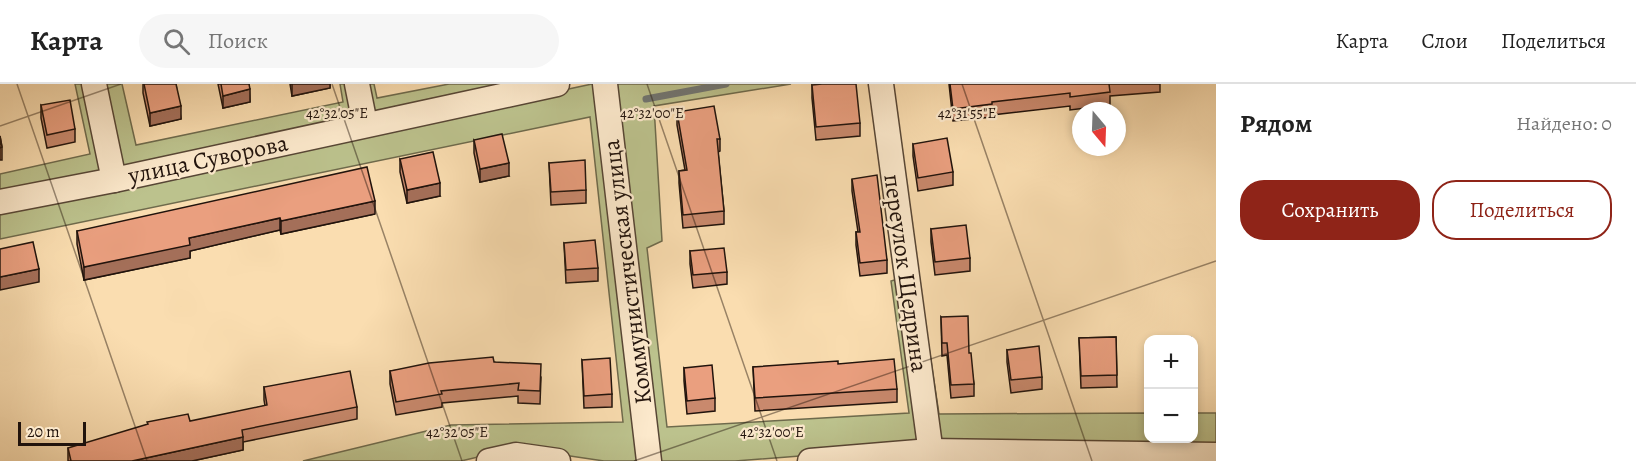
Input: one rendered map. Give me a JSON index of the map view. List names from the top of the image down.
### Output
{
  "streets": {
    "street": ["улица Суворова", "Коммунистическая улица", "переулок Щедрина"]
  },
  "scale_bar": "20 m",
  "north": "bottom",
  "page": {
    "header": "Карта",
    "search": "Поиск",
    "nav": ["Карта", "Слои", "Поделиться"],
    "heading": ["Рядом", "Найдено: 0"],
    "buttons": ["Сохранить", "Поделиться"],
    "map_buttons": ["+", "−"],
    "scale": "20 m"
  },
  "coordinates": ["42°32'05\"E", "42°32'00\"E", "42°31'55\"E"]
}
